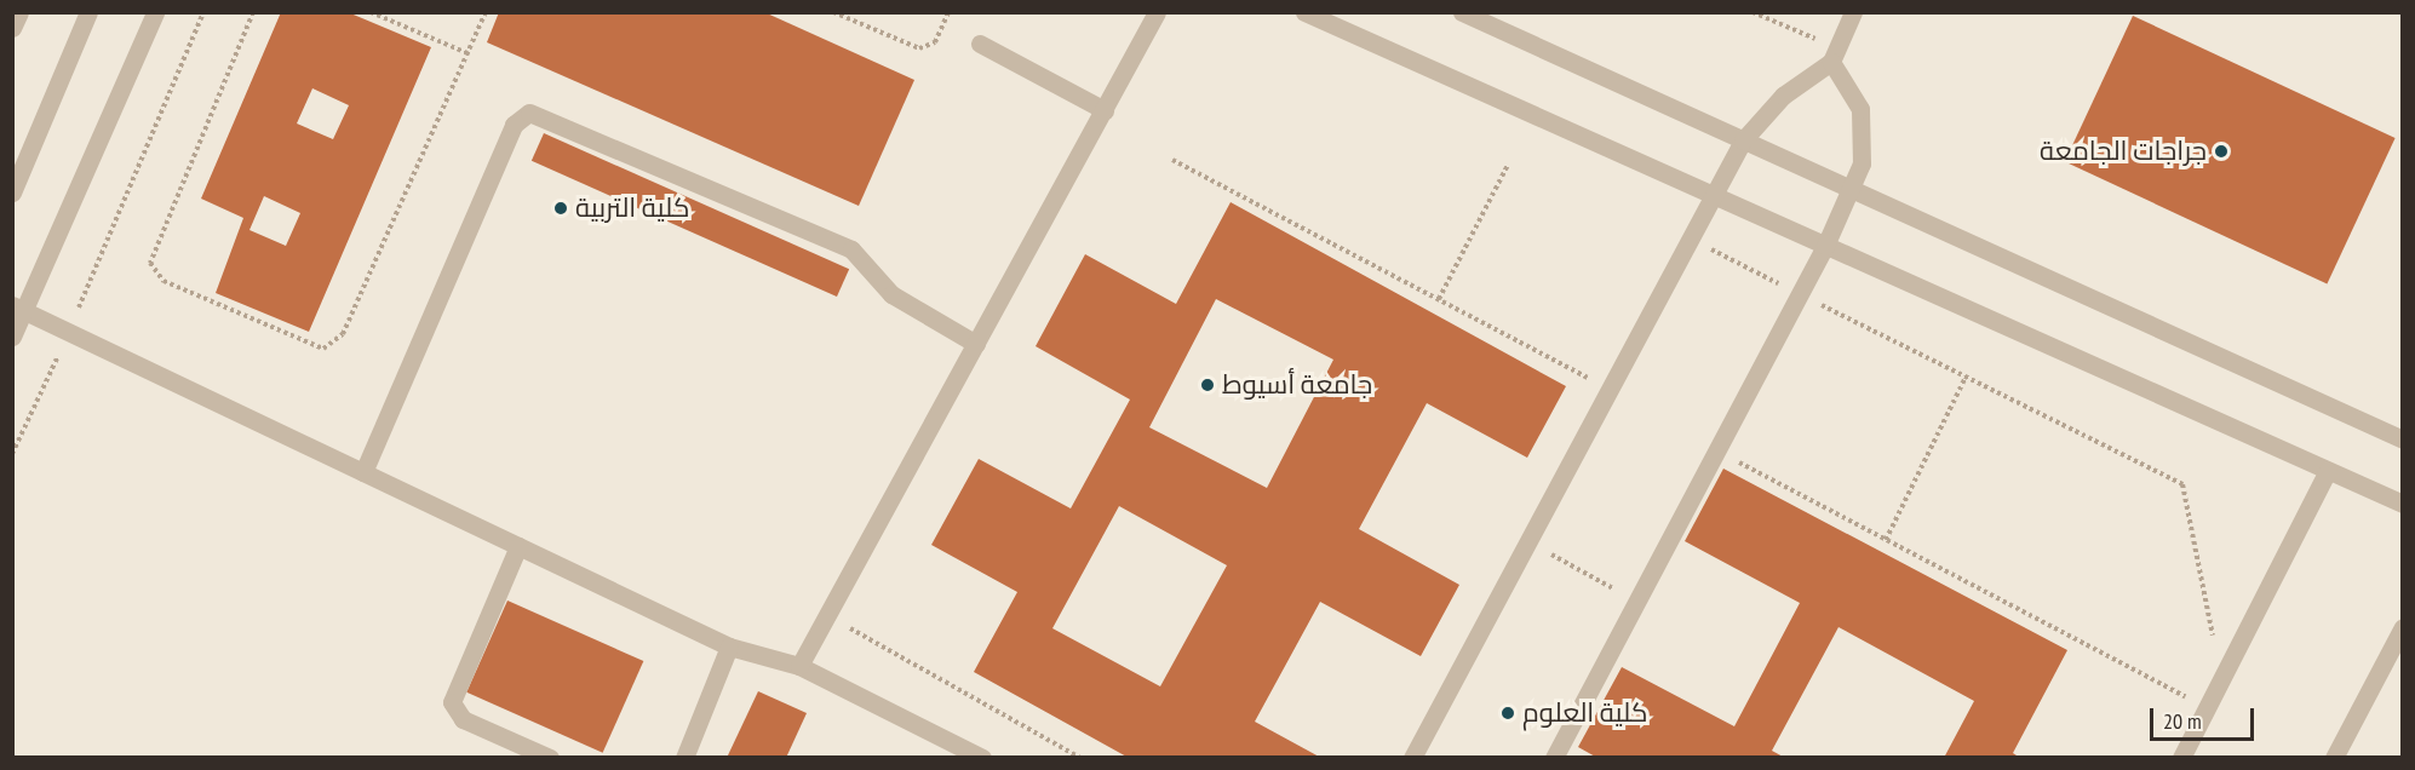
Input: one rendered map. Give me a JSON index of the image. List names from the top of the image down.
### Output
{
  "places": [
    "جراجات الجامعة",
    "كلية التربية",
    "جامعة أسيوط",
    "كلية العلوم"
  ],
  "scale_bar": "20 m"
}
